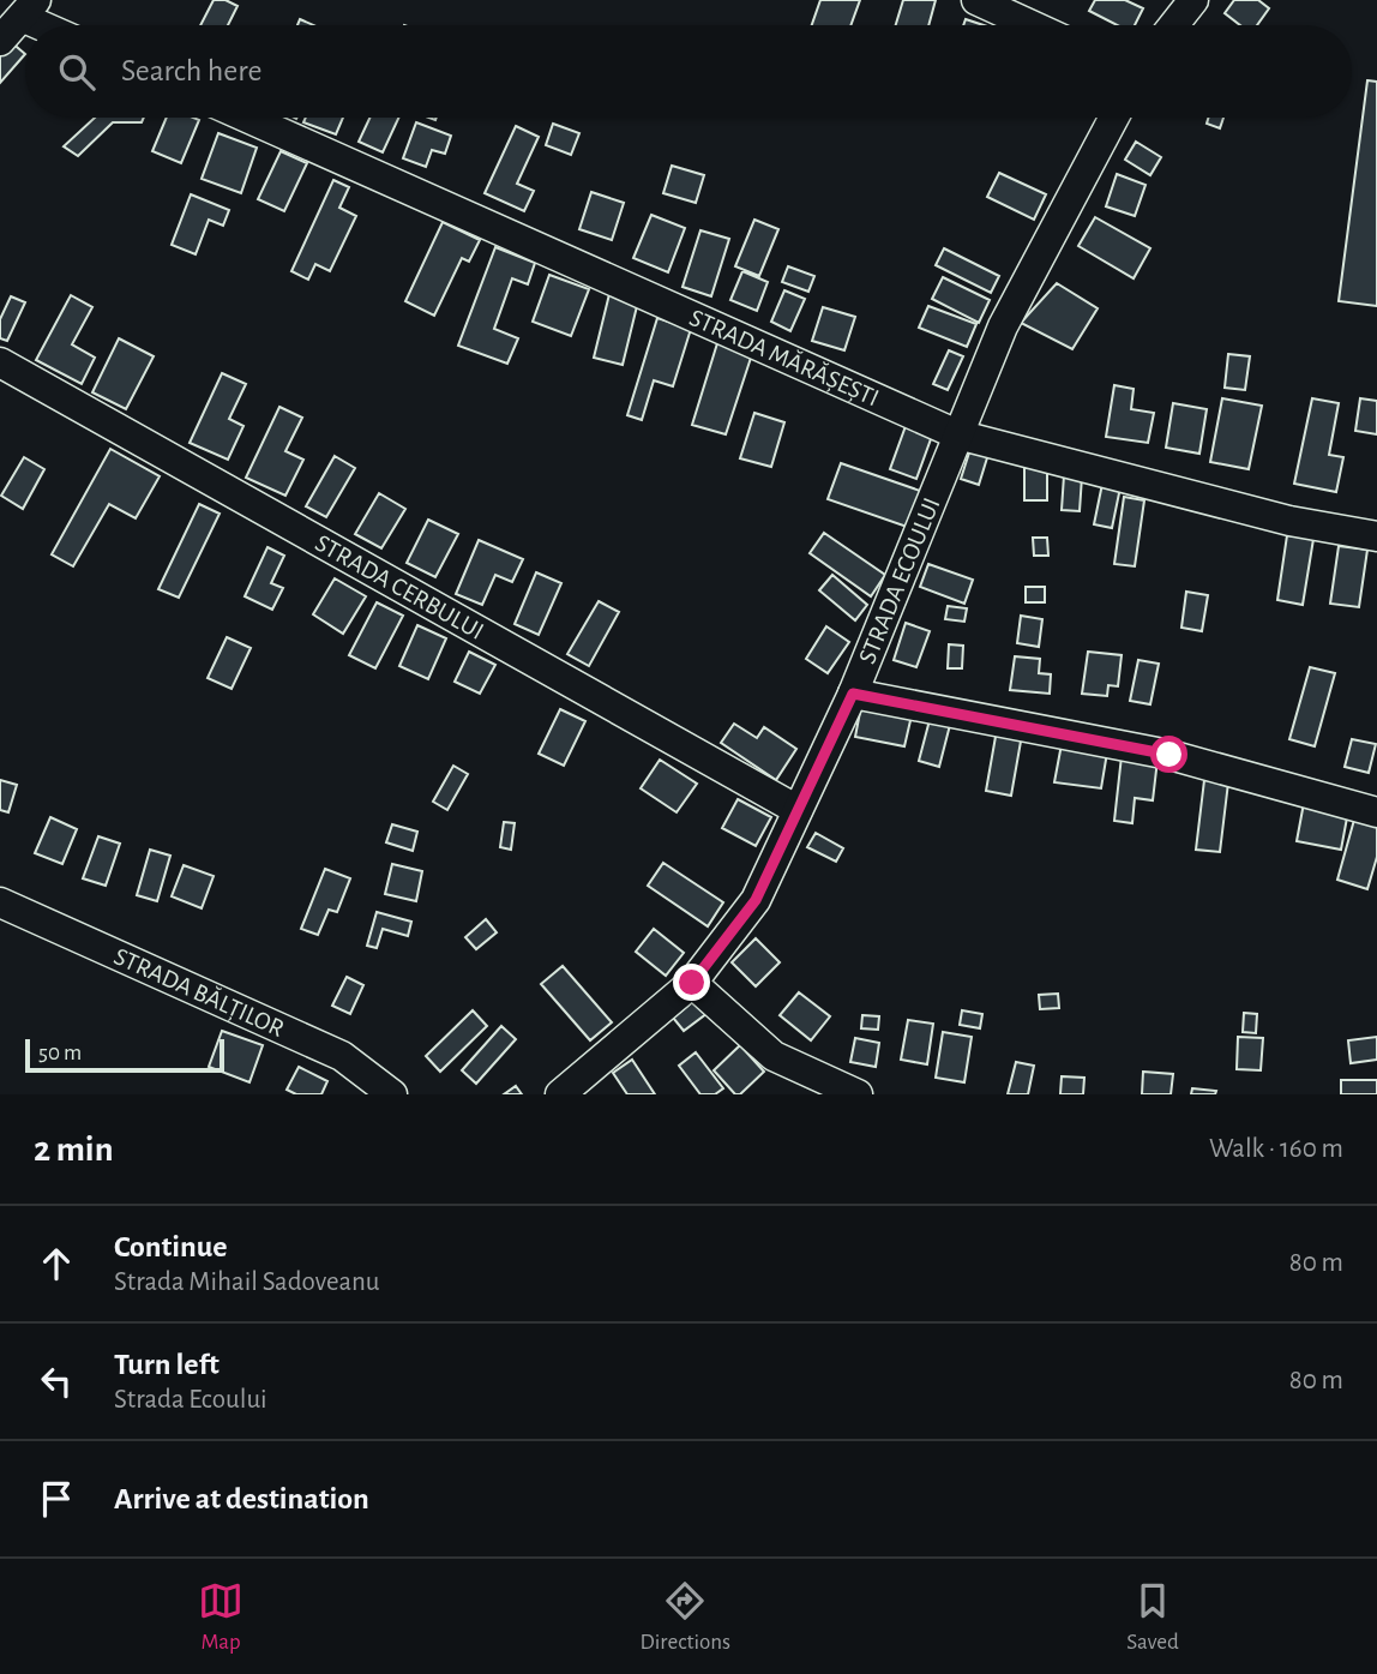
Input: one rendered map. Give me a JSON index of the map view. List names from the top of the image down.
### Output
{
  "streets": {
    "street": [
      "STRADA MĂRĂȘEȘTI",
      "STRADA ECOULUI",
      "STRADA CERBULUI",
      "STRADA BĂLȚILOR"
    ]
  },
  "crossings": [
    ["STRADA MĂRĂȘEȘTI", "STRADA ECOULUI"],
    ["STRADA ECOULUI", "STRADA CERBULUI"]
  ],
  "scale_bar": "50 m",
  "page": {
    "search": "Search here",
    "scale": "50 m",
    "heading": ["2 min", "Walk · 160 m"],
    "list": [
      ["Continue", "Strada Mihail Sadoveanu", "80 m"],
      ["Turn left", "Strada Ecoului", "80 m"],
      "Arrive at destination"
    ],
    "nav": ["Map", "Directions", "Saved"]
  }
}
